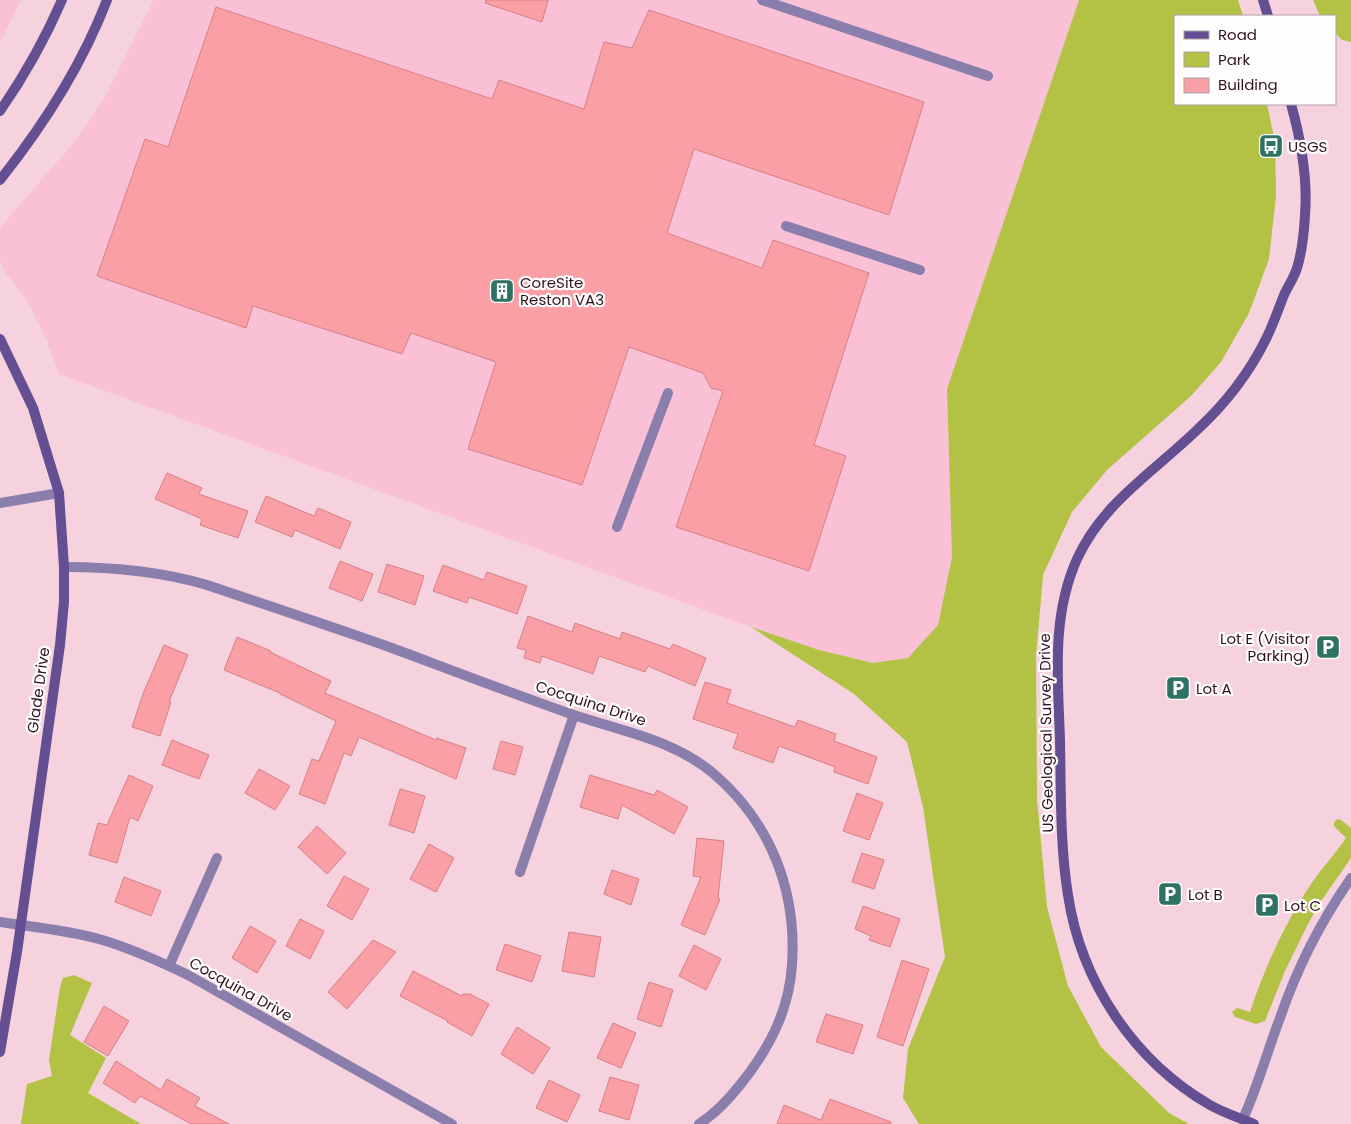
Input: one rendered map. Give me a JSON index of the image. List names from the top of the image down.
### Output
{
  "streets": {
    "street": ["Glade Drive", "Cocquina Drive", "US Geological Survey Drive"]
  },
  "crossings": [
    ["Glade Drive", "Cocquina Drive"]
  ],
  "places": {
    "bus stop": ["USGS"],
    "building": ["CoreSite Reston VA3"],
    "parking": [
      "Lot E (Visitor Parking)",
      "Lot A",
      "Lot B",
      "Lot C"
    ]
  },
  "legend": ["Road", "Park", "Building"]
}
